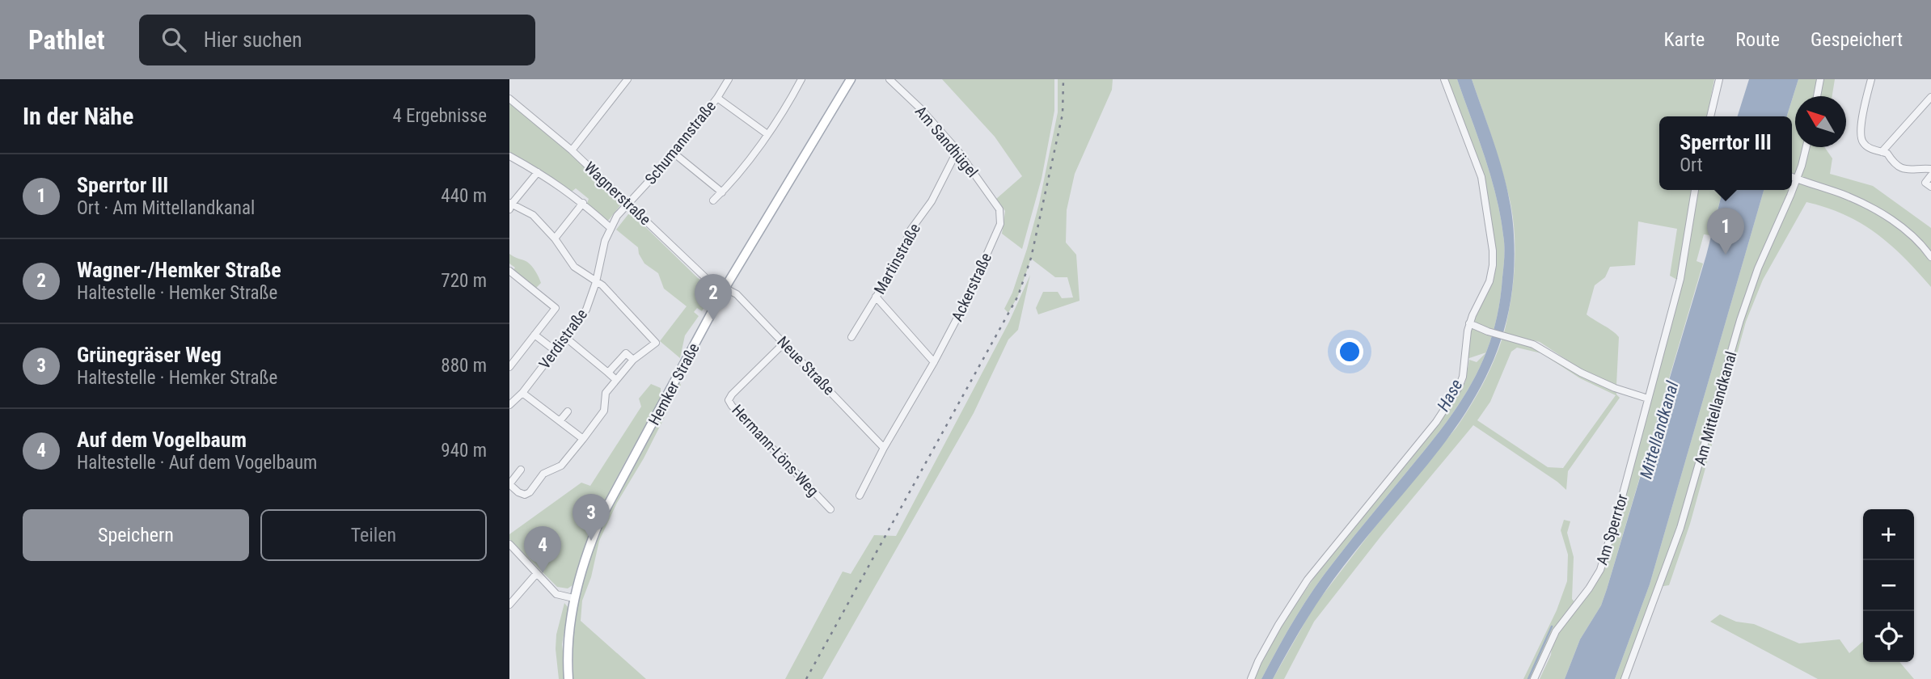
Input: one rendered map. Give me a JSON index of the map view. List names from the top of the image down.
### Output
{
  "streets": {
    "main road": ["Hemker Straße"],
    "street": [
      "Am Sandhügel",
      "Schumannstraße",
      "Wagnerstraße",
      "Martinstraße",
      "Ackerstraße",
      "Verdistraße",
      "Neue Straße",
      "Am Mittellandkanal",
      "Hermann-Löns-Weg",
      "Am Sperrtor"
    ]
  },
  "crossings": [
    ["Am Sandhügel", "Martinstraße"],
    ["Am Sandhügel", "Ackerstraße"],
    ["Schumannstraße", "Wagnerstraße"],
    ["Schumannstraße", "Verdistraße"],
    ["Wagnerstraße", "Verdistraße"],
    ["Wagnerstraße", "Neue Straße"],
    ["Wagnerstraße", "Hemker Straße"],
    ["Ackerstraße", "Neue Straße"],
    ["Neue Straße", "Hemker Straße"],
    ["Neue Straße", "Hermann-Löns-Weg"]
  ],
  "water": ["Hase", "Mittellandkanal"],
  "north": "top left",
  "page": {
    "header": "Pathlet",
    "search": "Hier suchen",
    "nav": ["Karte", "Route", "Gespeichert"],
    "heading": ["In der Nähe", "4 Ergebnisse"],
    "popup": ["Sperrtor III", "Ort"],
    "list": [
      {
        "mark": "1",
        "name": "Sperrtor III",
        "note": "Ort · Am Mittellandkanal",
        "value": "440 m"
      },
      {
        "mark": "2",
        "name": "Wagner-/Hemker Straße",
        "note": "Haltestelle · Hemker Straße",
        "value": "720 m"
      },
      {
        "mark": "3",
        "name": "Grünegräser Weg",
        "note": "Haltestelle · Hemker Straße",
        "value": "880 m"
      },
      {
        "mark": "4",
        "name": "Auf dem Vogelbaum",
        "note": "Haltestelle · Auf dem Vogelbaum",
        "value": "940 m"
      }
    ],
    "pins": [
      "1",
      "2",
      "3",
      "4"
    ],
    "buttons": ["Speichern", "Teilen"],
    "map_buttons": ["+", "−"]
  }
}
